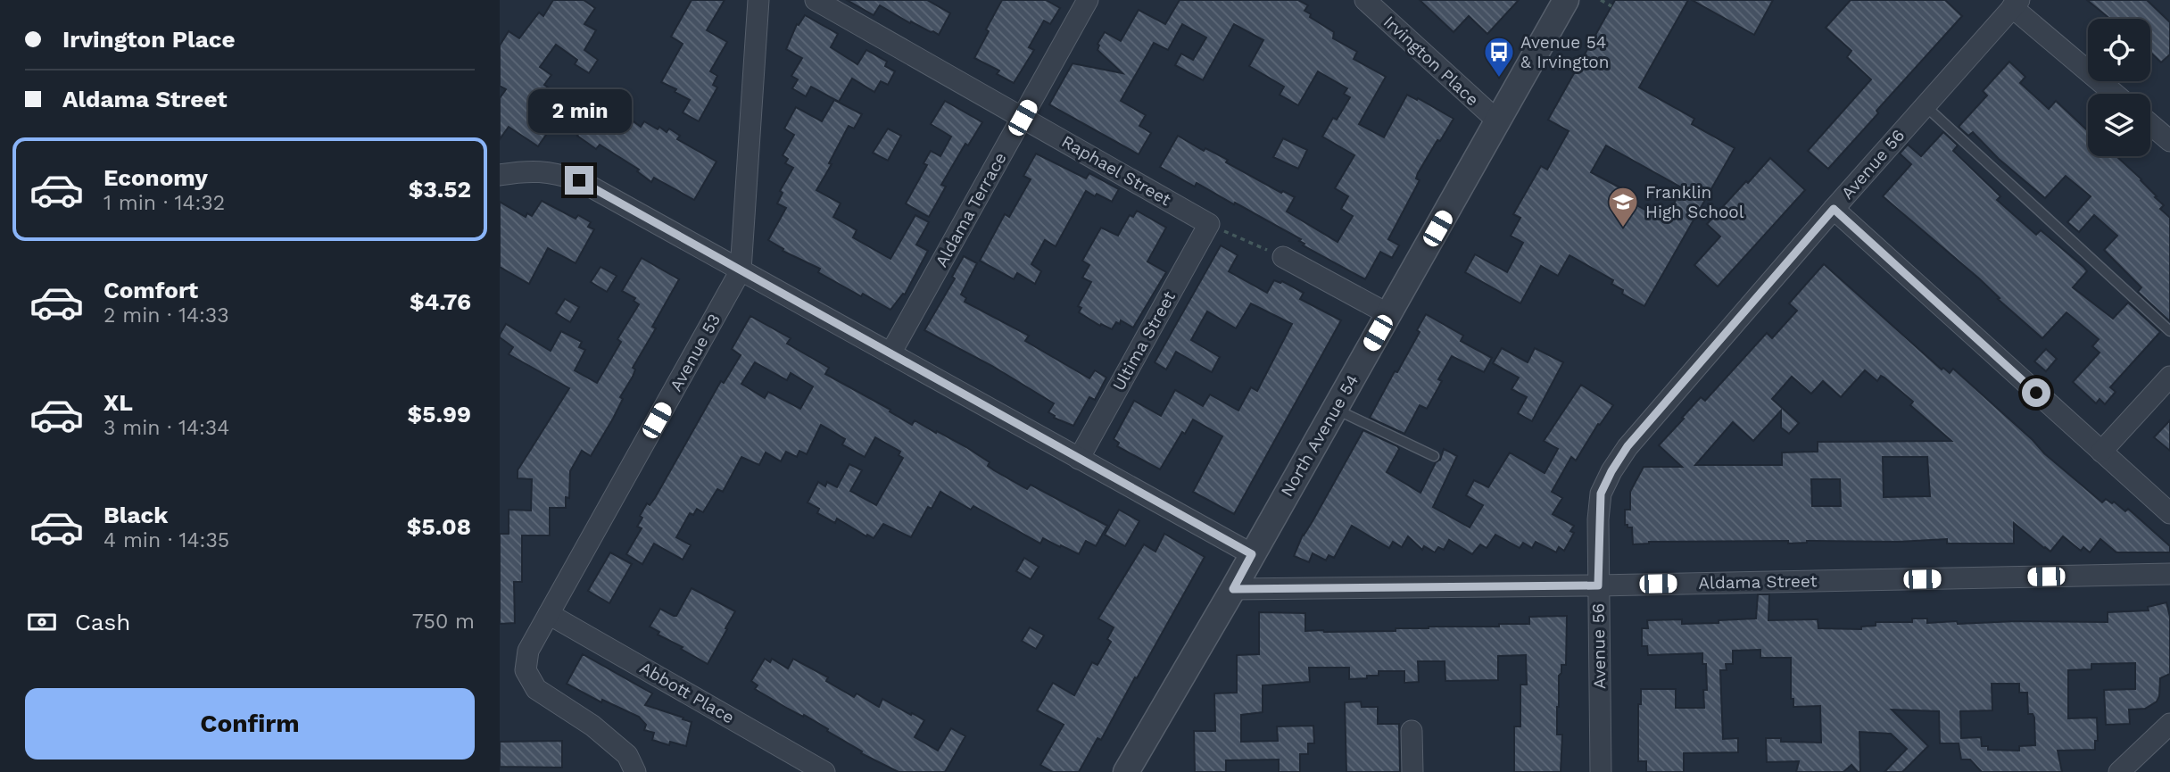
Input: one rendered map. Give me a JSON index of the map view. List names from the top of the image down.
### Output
{
  "streets": {
    "street": [
      "Irvington Place",
      "Avenue 56",
      "Raphael Street",
      "Aldama Terrace",
      "Ultima Street",
      "Avenue 53",
      "North Avenue 54",
      "Aldama Street",
      "Abbott Place"
    ]
  },
  "crossings": [
    ["Irvington Place", "North Avenue 54"],
    ["Avenue 56", "Aldama Street"],
    ["Raphael Street", "Aldama Terrace"],
    ["Raphael Street", "Ultima Street"],
    ["Avenue 53", "Abbott Place"],
    ["North Avenue 54", "Aldama Street"]
  ],
  "places": {
    "bus stop": ["Avenue 54 & Irvington"],
    "school or university": ["Franklin High School"]
  },
  "page": {
    "banner": ["Irvington Place", "Aldama Street"],
    "bubble": "2 min",
    "list": [
      {
        "name": "Economy",
        "note": "1 min · 14:32",
        "value": "$3.52"
      },
      {
        "name": "Comfort",
        "note": "2 min · 14:33",
        "value": "$4.76"
      },
      {
        "name": "XL",
        "note": "3 min · 14:34",
        "value": "$5.99"
      },
      {
        "name": "Black",
        "note": "4 min · 14:35",
        "value": "$5.08"
      }
    ],
    "pay": ["Cash", "750 m"],
    "buttons": "Confirm"
  }
}
